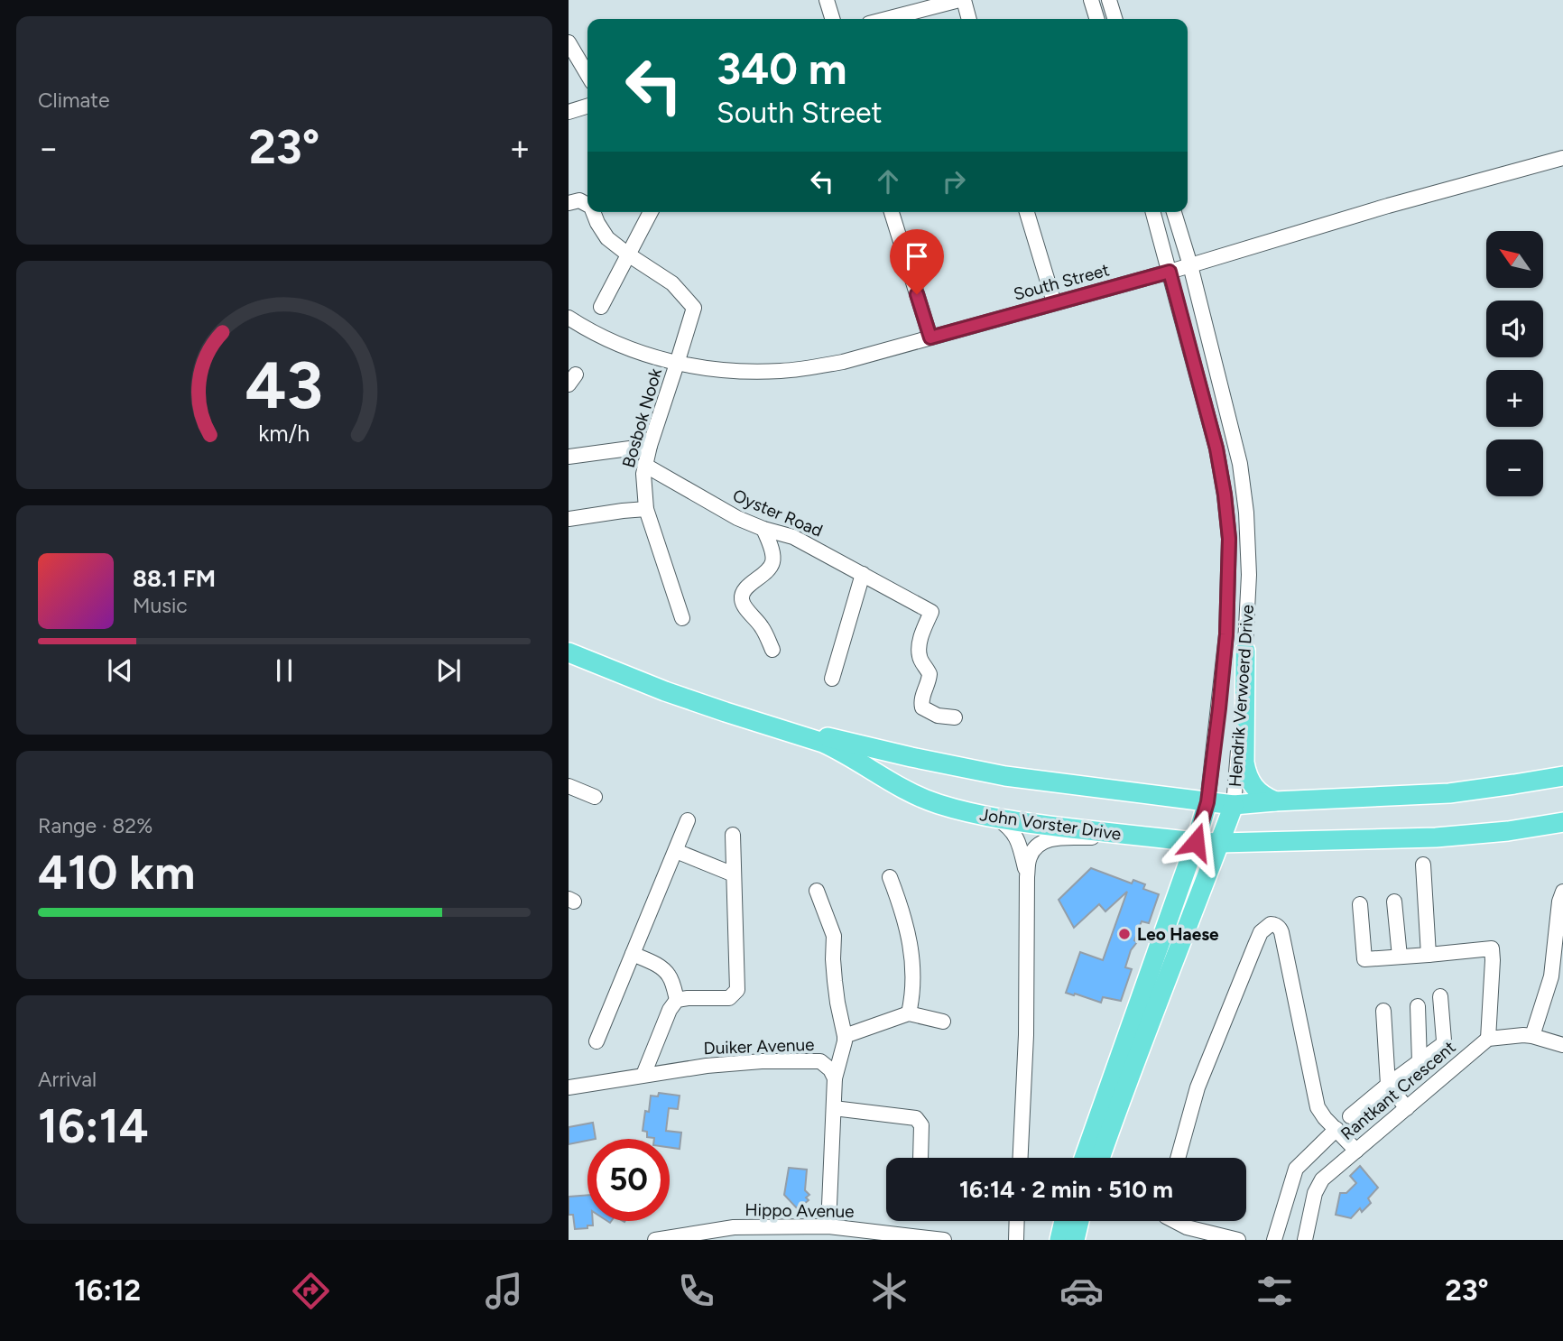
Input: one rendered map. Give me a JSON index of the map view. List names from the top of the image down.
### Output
{
  "streets": {
    "main road": ["Hendrik Verwoerd Drive", "John Vorster Drive"],
    "street": [
      "South Street",
      "Bosbok Nook",
      "Oyster Road",
      "Duiker Avenue",
      "Rantkant Crescent",
      "Hippo Avenue"
    ]
  },
  "crossings": [
    ["South Street", "Bosbok Nook"],
    ["South Street", "Hendrik Verwoerd Drive"],
    ["Bosbok Nook", "Oyster Road"],
    ["Hendrik Verwoerd Drive", "John Vorster Drive"]
  ],
  "places": ["Leo Haese"],
  "north": "top left",
  "page": {
    "tile": [
      "Climate",
      ["Range · 82%", "410 km"],
      ["Arrival", "16:14"]
    ],
    "turn": ["340 m", "South Street"],
    "heat": ["−", "23°", "+"],
    "map_buttons": ["+", "−"],
    "song": ["88.1 FM", "Music"],
    "limit": "50",
    "trip": "16:14 · 2 min · 510 m",
    "tabs": ["16:12", "23°"],
    "gauge": ["43", "km/h"]
  }
}
